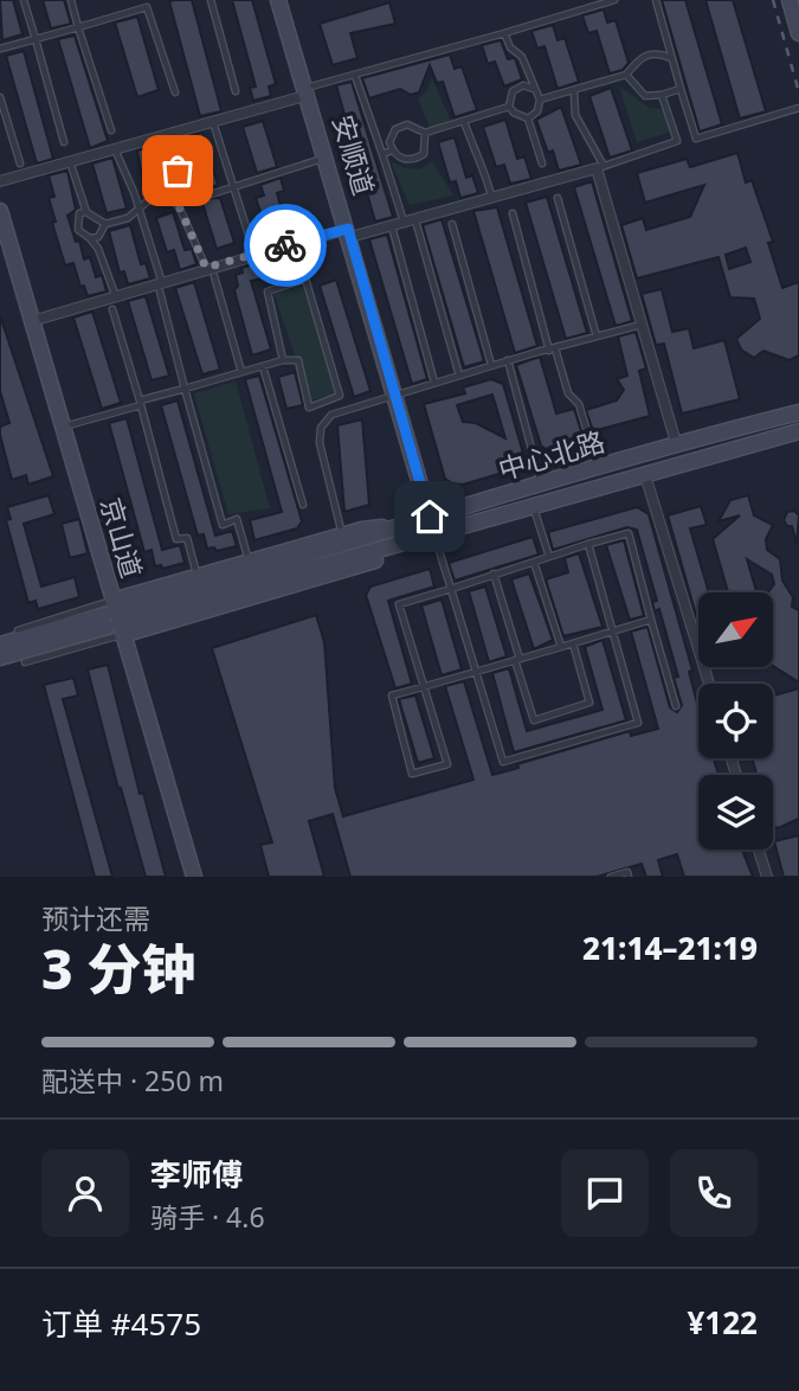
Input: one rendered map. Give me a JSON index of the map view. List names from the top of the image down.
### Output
{
  "streets": {
    "street": ["安顺道", "中心北路", "京山道"]
  },
  "crossings": [
    ["安顺道", "中心北路"]
  ],
  "north": "top right",
  "page": {
    "heading": ["3 分钟", "预计还需", "21:14–21:19"],
    "panel": [
      "李师傅",
      "骑手 · 4.6",
      "订单 #4575",
      "¥122"
    ],
    "bar": "配送中 · 250 m"
  }
}
